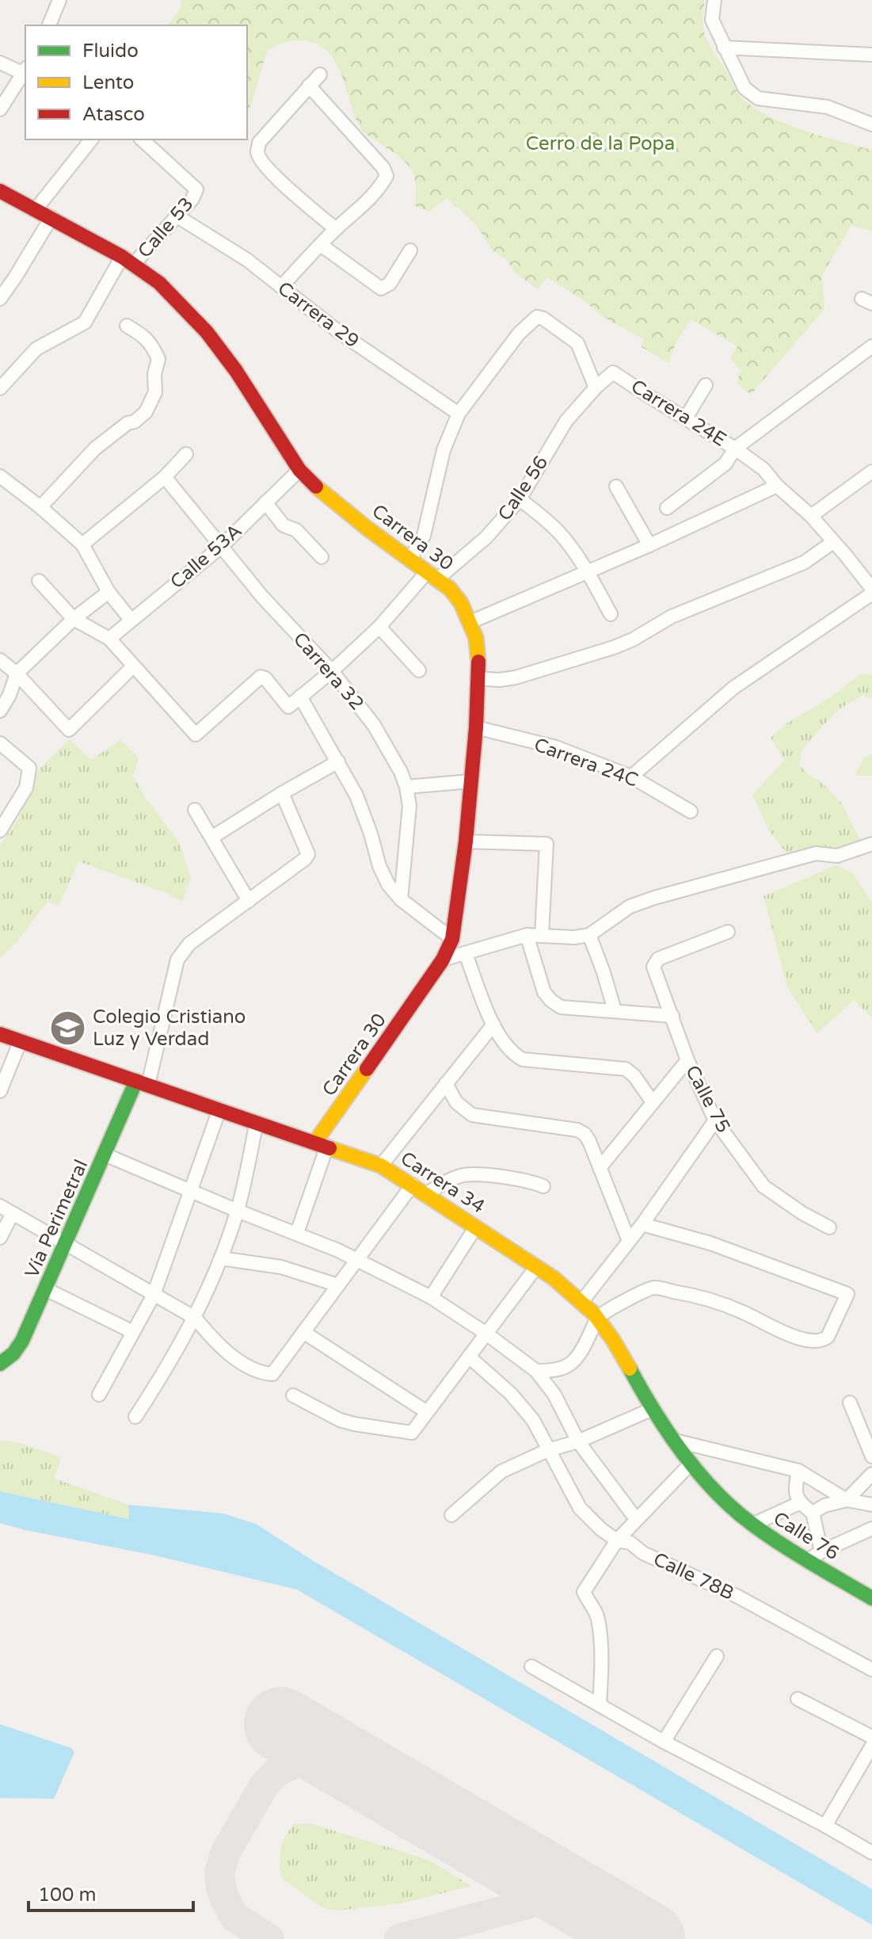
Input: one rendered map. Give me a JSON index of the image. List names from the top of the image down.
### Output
{
  "streets": {
    "street": [
      "Calle 53",
      "Carrera 29",
      "Carrera 24E",
      "Calle 56",
      "Carrera 30",
      "Calle 53A",
      "Carrera 32",
      "Carrera 24C",
      "Calle 75",
      "Carrera 34",
      "Vía Perimetral",
      "Calle 76",
      "Calle 78B"
    ]
  },
  "crossings": [
    ["Calle 53", "Carrera 29"],
    ["Calle 53", "Carrera 30"],
    ["Carrera 24E", "Calle 56"],
    ["Calle 56", "Carrera 30"],
    ["Calle 56", "Carrera 32"],
    ["Carrera 30", "Calle 53A"],
    ["Carrera 30", "Carrera 24C"],
    ["Carrera 30", "Carrera 34"],
    ["Calle 53A", "Carrera 32"],
    ["Carrera 34", "Vía Perimetral"],
    ["Carrera 34", "Calle 76"]
  ],
  "parks": ["Cerro de la Popa"],
  "places": {
    "school or university": ["Colegio Cristiano Luz y Verdad"]
  },
  "legend": ["Fluido", "Lento", "Atasco"],
  "scale_bar": "100 m"
}
